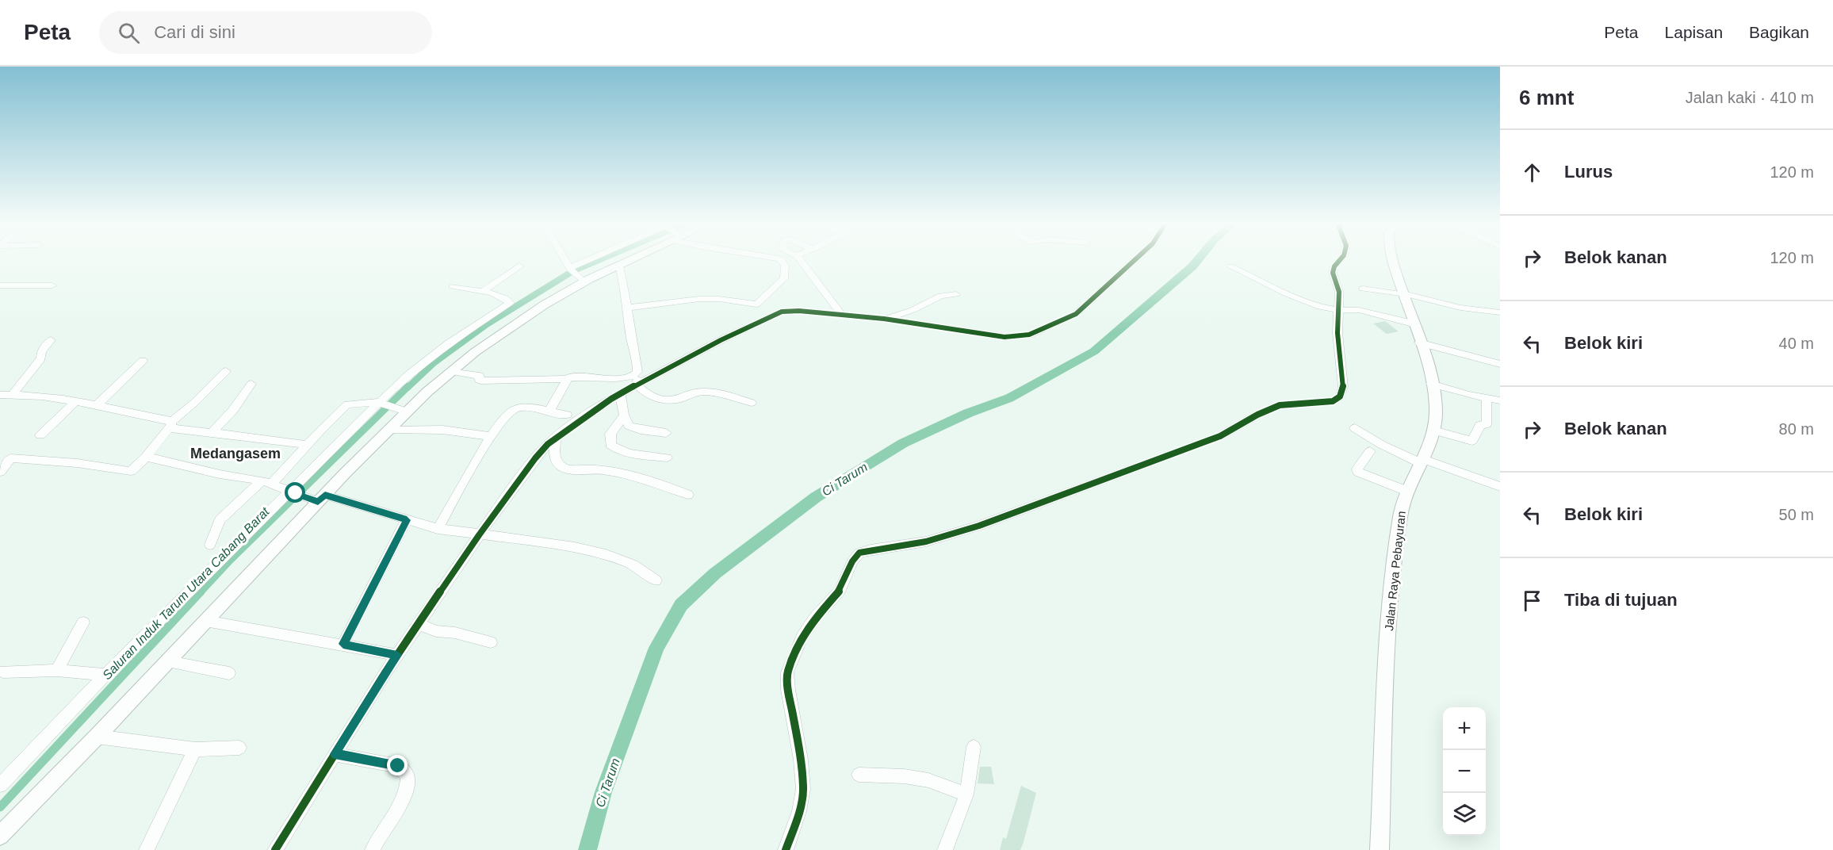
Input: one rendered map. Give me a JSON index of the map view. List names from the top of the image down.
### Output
{
  "streets": {
    "main road": ["Jalan Raya Pebayuran"]
  },
  "districts": ["Medangasem"],
  "water": ["Ci Tarum", "Saluran Induk Tarum Utara Cabang Barat"],
  "page": {
    "header": "Peta",
    "search": "Cari di sini",
    "nav": ["Peta", "Lapisan", "Bagikan"],
    "heading": ["6 mnt", "Jalan kaki · 410 m"],
    "list": [
      ["Lurus", "120 m"],
      ["Belok kanan", "120 m"],
      ["Belok kiri", "40 m"],
      ["Belok kanan", "80 m"],
      ["Belok kiri", "50 m"],
      "Tiba di tujuan"
    ],
    "map_buttons": ["+", "−"]
  }
}
